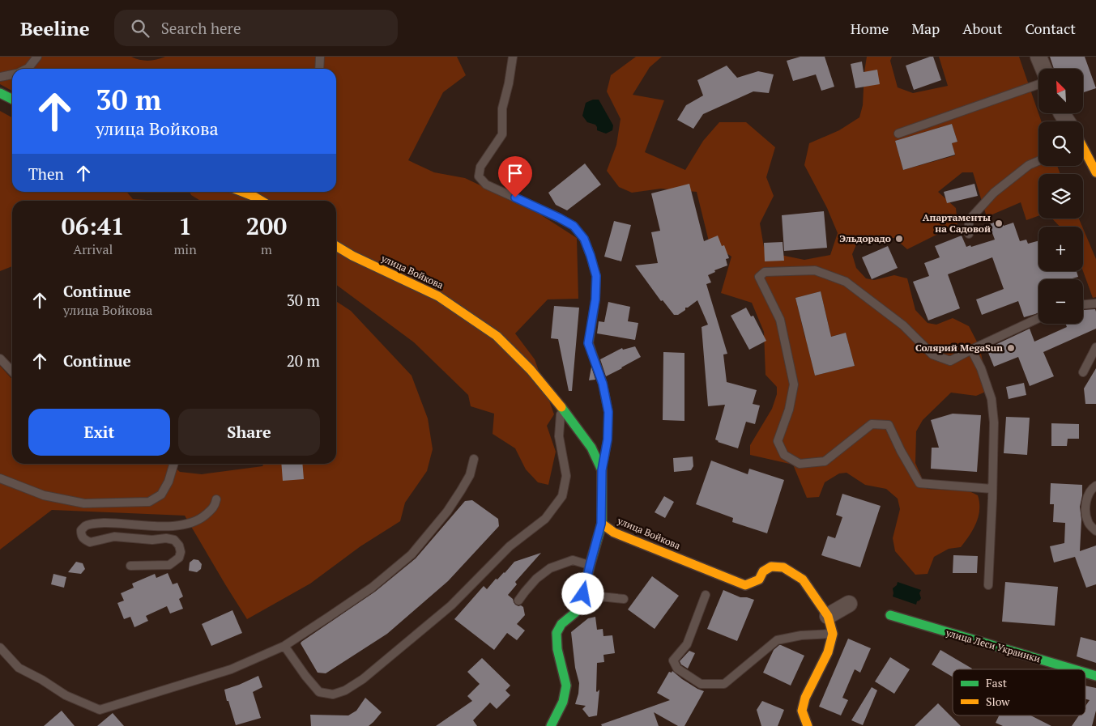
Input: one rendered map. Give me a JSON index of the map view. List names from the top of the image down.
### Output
{
  "streets": {
    "street": ["улица Войкова", "улица Леси Украинки"]
  },
  "places": ["Апартаменты на Садовой", "Эльдорадо", "Солярий MegaSun"],
  "legend": ["Fast", "Slow"],
  "north": "top left",
  "page": {
    "header": "Beeline",
    "search": "Search here",
    "nav": [
      "Home",
      "Map",
      "About",
      "Contact"
    ],
    "map_buttons": ["+", "−"],
    "turn": ["30 m", "улица Войкова"],
    "then": "Then",
    "eta": [
      "06:41",
      "Arrival",
      "1",
      "min",
      "200",
      "m"
    ],
    "list": [
      {
        "name": "Continue",
        "note": "улица Войкова",
        "value": "30 m"
      },
      {
        "name": "Continue",
        "value": "20 m"
      }
    ],
    "buttons": ["Exit", "Share"]
  }
}
